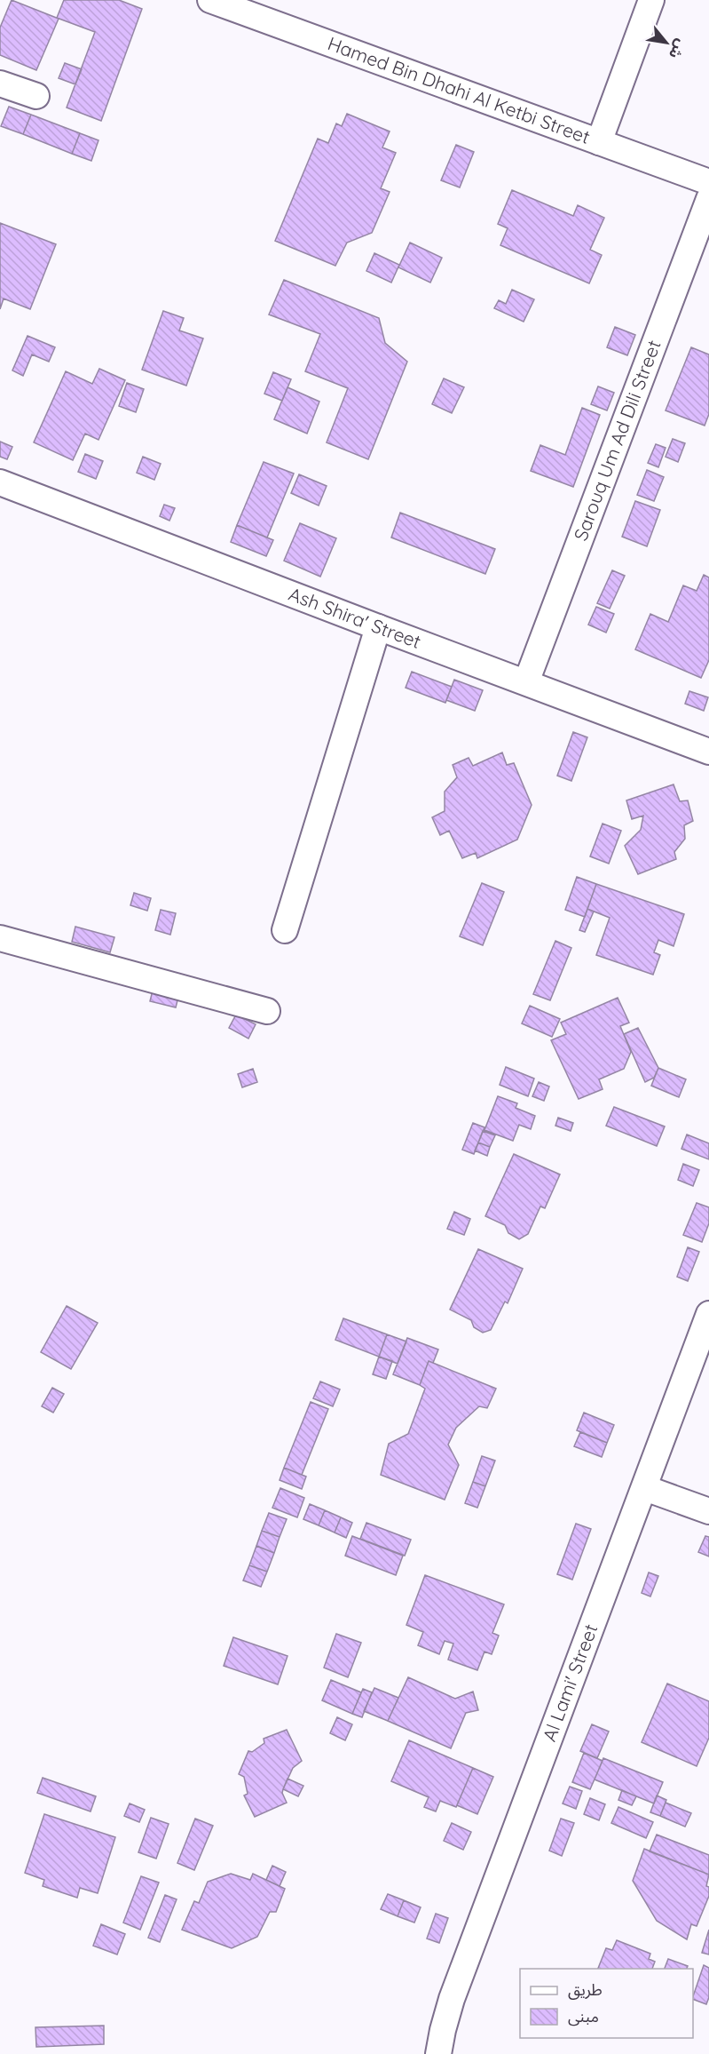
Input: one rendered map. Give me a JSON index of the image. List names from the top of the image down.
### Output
{
  "streets": {
    "street": [
      "Hamed Bin Dhahi Al Ketbi Street",
      "Sarouq Um Ad Dili Street",
      "Ash Shira' Street",
      "Al Lami' Street"
    ]
  },
  "crossings": [
    ["Sarouq Um Ad Dili Street", "Ash Shira' Street"]
  ],
  "legend": ["طريق", "مبنى"],
  "north": "bottom right"
}
